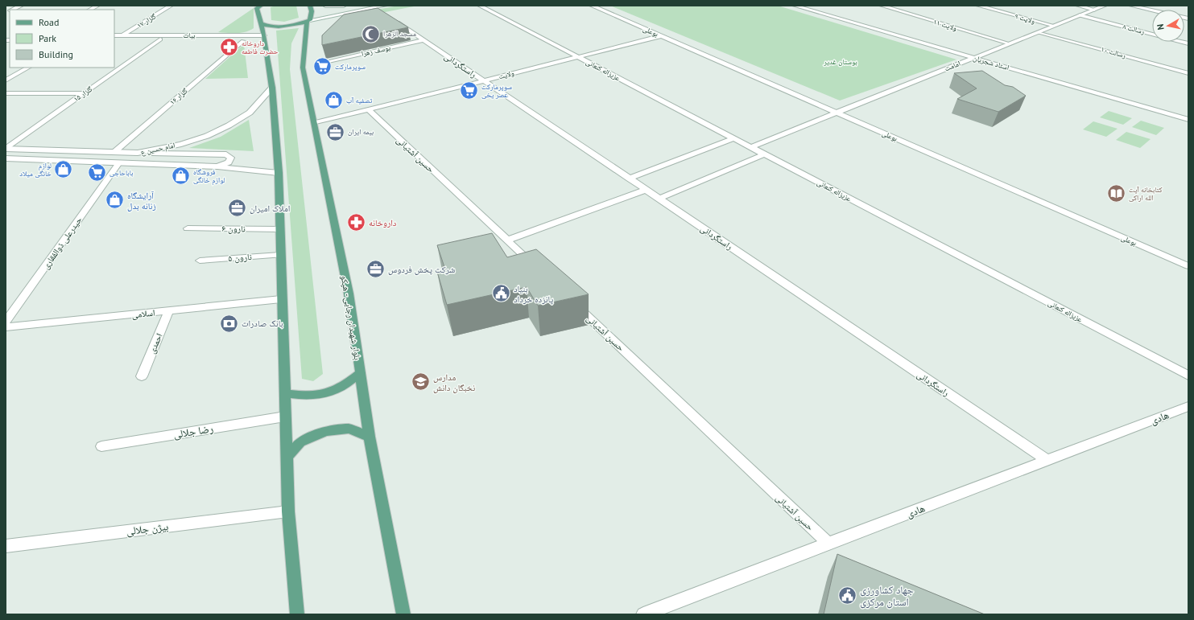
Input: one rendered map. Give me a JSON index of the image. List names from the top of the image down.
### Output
{
  "streets": {
    "main road": ["بلوار شهیدان رجایی - هپکو"],
    "street": [
      "ولایت ۹",
      "گلزار ۱۷",
      "ولایت ۱۱",
      "رسالت ۸",
      "بوعلی",
      "بیات",
      "یوسف زهرا",
      "رسالت ۱۰",
      "استاد شجریان",
      "راستگردانی",
      "امامت",
      "عزیزاله کنعانی",
      "ولایت",
      "گلزار ۱۵",
      "گلزار ۱۶",
      "امام حسین ع",
      "حسین آشتیانی",
      "نارون ۶",
      "حیدرعلی ذوالفقاری",
      "نارون ۵",
      "اسلامی",
      "احمدی",
      "هادی",
      "رضا جلالی",
      "بیژن جلالی"
    ]
  },
  "crossings": [
    ["ولایت ۹", "امامت"],
    ["گلزار ۱۷", "بیات"],
    ["ولایت ۱۱", "امامت"],
    ["رسالت ۸", "امامت"],
    ["بوعلی", "امامت"],
    ["بوعلی", "ولایت"],
    ["یوسف زهرا", "راستگردانی"],
    ["رسالت ۱۰", "امامت"],
    ["استاد شجریان", "امامت"],
    ["راستگردانی", "ولایت"],
    ["راستگردانی", "هادی"],
    ["امامت", "عزیزاله کنعانی"],
    ["عزیزاله کنعانی", "ولایت"],
    ["ولایت", "حسین آشتیانی"],
    ["ولایت", "بلوار شهیدان رجایی - هپکو"],
    ["گلزار ۱۵", "امام حسین ع"],
    ["گلزار ۱۶", "امام حسین ع"],
    ["امام حسین ع", "حیدرعلی ذوالفقاری"],
    ["حسین آشتیانی", "هادی"],
    ["اسلامی", "احمدی"]
  ],
  "parks": ["بوستان غدیر"],
  "places": {
    "mosque": ["مسجد الزهرا"],
    "pharmacy": ["داروخانه حضرت فاطمه", "داروخانه"],
    "supermarket": ["سوپرمارکت", "سوپرمارکت عصر یخی", "باباحاجی"],
    "shop": [
      "تصفیه آب",
      "لوازم خانگی میلاد",
      "فروشگاه لوازم خانگی",
      "آرایشگاه زنانه بدل"
    ],
    "office": ["بیمه ایران", "املاک امیران", "شرکت پخش فردوس"],
    "library": ["کتابخانه آیت الله اراکی"],
    "public building": ["بنیاد پانزده خرداد", "جهاد کشاورزی استان مرکزی"],
    "bank": ["بانک صادرات"],
    "school or university": ["مدارس نخبگان دانش"]
  },
  "legend": ["Road", "Park", "Building"],
  "north": "left"
}
